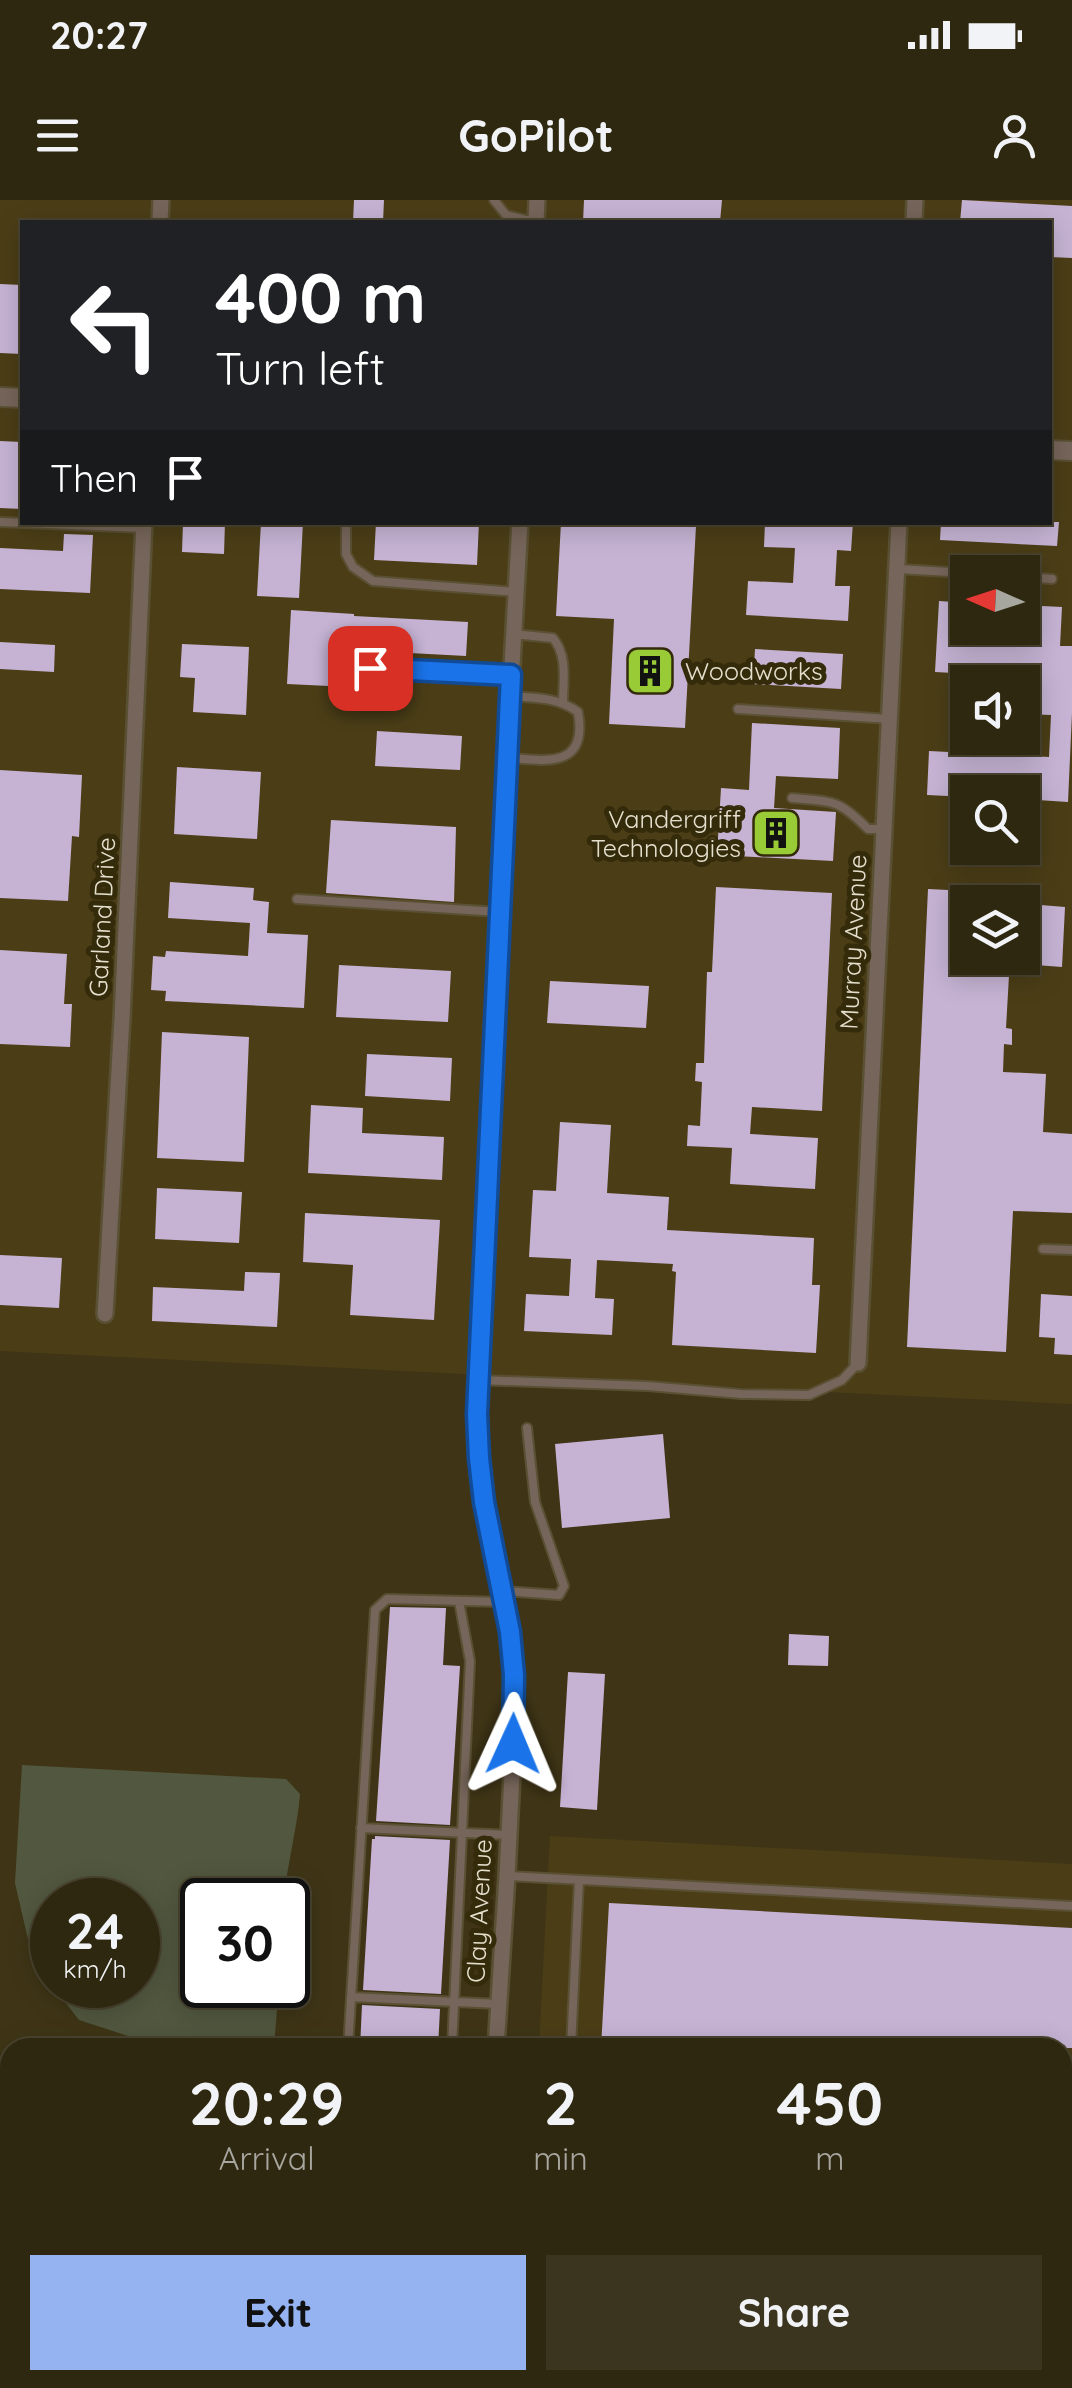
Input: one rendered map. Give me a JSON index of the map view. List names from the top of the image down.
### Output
{
  "streets": {
    "street": ["Garland Drive", "Murray Avenue", "Clay Avenue"]
  },
  "places": {
    "building": ["Woodworks", "Vandergriff Technologies"]
  },
  "north": "left",
  "page": {
    "status": "20:27",
    "header": "GoPilot",
    "turn": ["400 m", "Turn left"],
    "then": "Then",
    "speed": "24 km/h",
    "limit": "30",
    "eta": [
      "20:29",
      "Arrival",
      "2",
      "min",
      "450",
      "m"
    ],
    "buttons": ["Exit", "Share"]
  }
}
